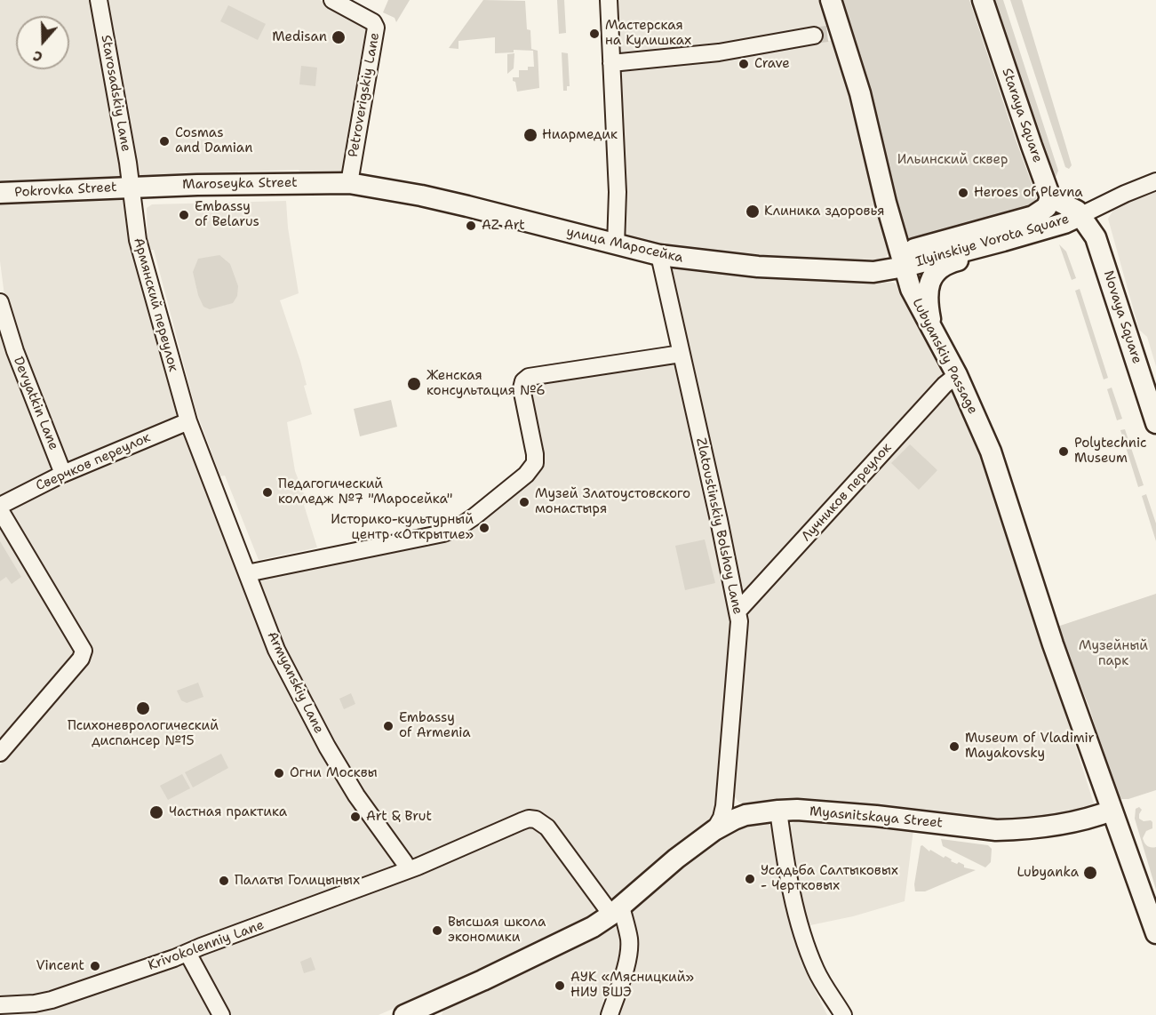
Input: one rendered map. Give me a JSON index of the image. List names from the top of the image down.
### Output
{
  "streets": {
    "main road": [
      "Staraya Square",
      "Maroseyka Street",
      "Pokrovka Street",
      "Ilyinskiye Vorota Square",
      "улица Маросейка",
      "Novaya Square",
      "Lubyanskiy Passage",
      "Myasnitskaya Street"
    ],
    "street": [
      "Starosadskiy Lane",
      "Petroverigskiy Lane",
      "Армянский переулок",
      "Devyatkin Lane",
      "Сверчков переулок",
      "Лучников переулок",
      "Zlatoustinskiy Bolshoy Lane",
      "Armyanskiy Lane",
      "Krivokolenniy Lane"
    ]
  },
  "crossings": [
    ["Starosadskiy Lane", "Maroseyka Street"],
    ["Starosadskiy Lane", "Pokrovka Street"],
    ["Starosadskiy Lane", "Армянский переулок"],
    ["Petroverigskiy Lane", "Maroseyka Street"],
    ["Petroverigskiy Lane", "улица Маросейка"],
    ["Maroseyka Street", "Pokrovka Street"],
    ["Maroseyka Street", "улица Маросейка"],
    ["Maroseyka Street", "Армянский переулок"],
    ["Pokrovka Street", "Армянский переулок"],
    ["Ilyinskiye Vorota Square", "улица Маросейка"],
    ["Ilyinskiye Vorota Square", "Novaya Square"],
    ["Ilyinskiye Vorota Square", "Lubyanskiy Passage"],
    ["улица Маросейка", "Lubyanskiy Passage"],
    ["улица Маросейка", "Zlatoustinskiy Bolshoy Lane"],
    ["Армянский переулок", "Сверчков переулок"],
    ["Армянский переулок", "Armyanskiy Lane"],
    ["Lubyanskiy Passage", "Лучников переулок"],
    ["Lubyanskiy Passage", "Myasnitskaya Street"],
    ["Devyatkin Lane", "Сверчков переулок"],
    ["Сверчков переулок", "Armyanskiy Lane"],
    ["Лучников переулок", "Zlatoustinskiy Bolshoy Lane"],
    ["Zlatoustinskiy Bolshoy Lane", "Myasnitskaya Street"],
    ["Armyanskiy Lane", "Krivokolenniy Lane"],
    ["Myasnitskaya Street", "Krivokolenniy Lane"]
  ],
  "parks": ["Ильинский сквер", "Музейный парк"],
  "places": [
    "Мастерская на Кулишках",
    "Medisan",
    "Crave",
    "Ниармедик",
    "Cosmas and Damian",
    "Heroes of Plevna",
    "Клиника здоровья",
    "Embassy of Belarus",
    "AZ Art",
    "Женская консультация №6",
    "Polytechnic Museum",
    "Педагогический колледж №7 \"Маросейка\"",
    "Музей Златоустовского монастыря",
    "Историко-культурный центр «Открытие»",
    "Психоневрологический диспансер №15",
    "Embassy of Armenia",
    "Museum of Vladimir Mayakovsky",
    "Огни Москвы",
    "Частная практика",
    "Art & Brut",
    "Lubyanka",
    "Усадьба Салтыковых - Чертковых",
    "Палаты Голицыных",
    "Высшая школа экономики",
    "Vincent",
    "АУК «Мясницкий» НИУ ВШЭ"
  ],
  "north": "bottom"
}
